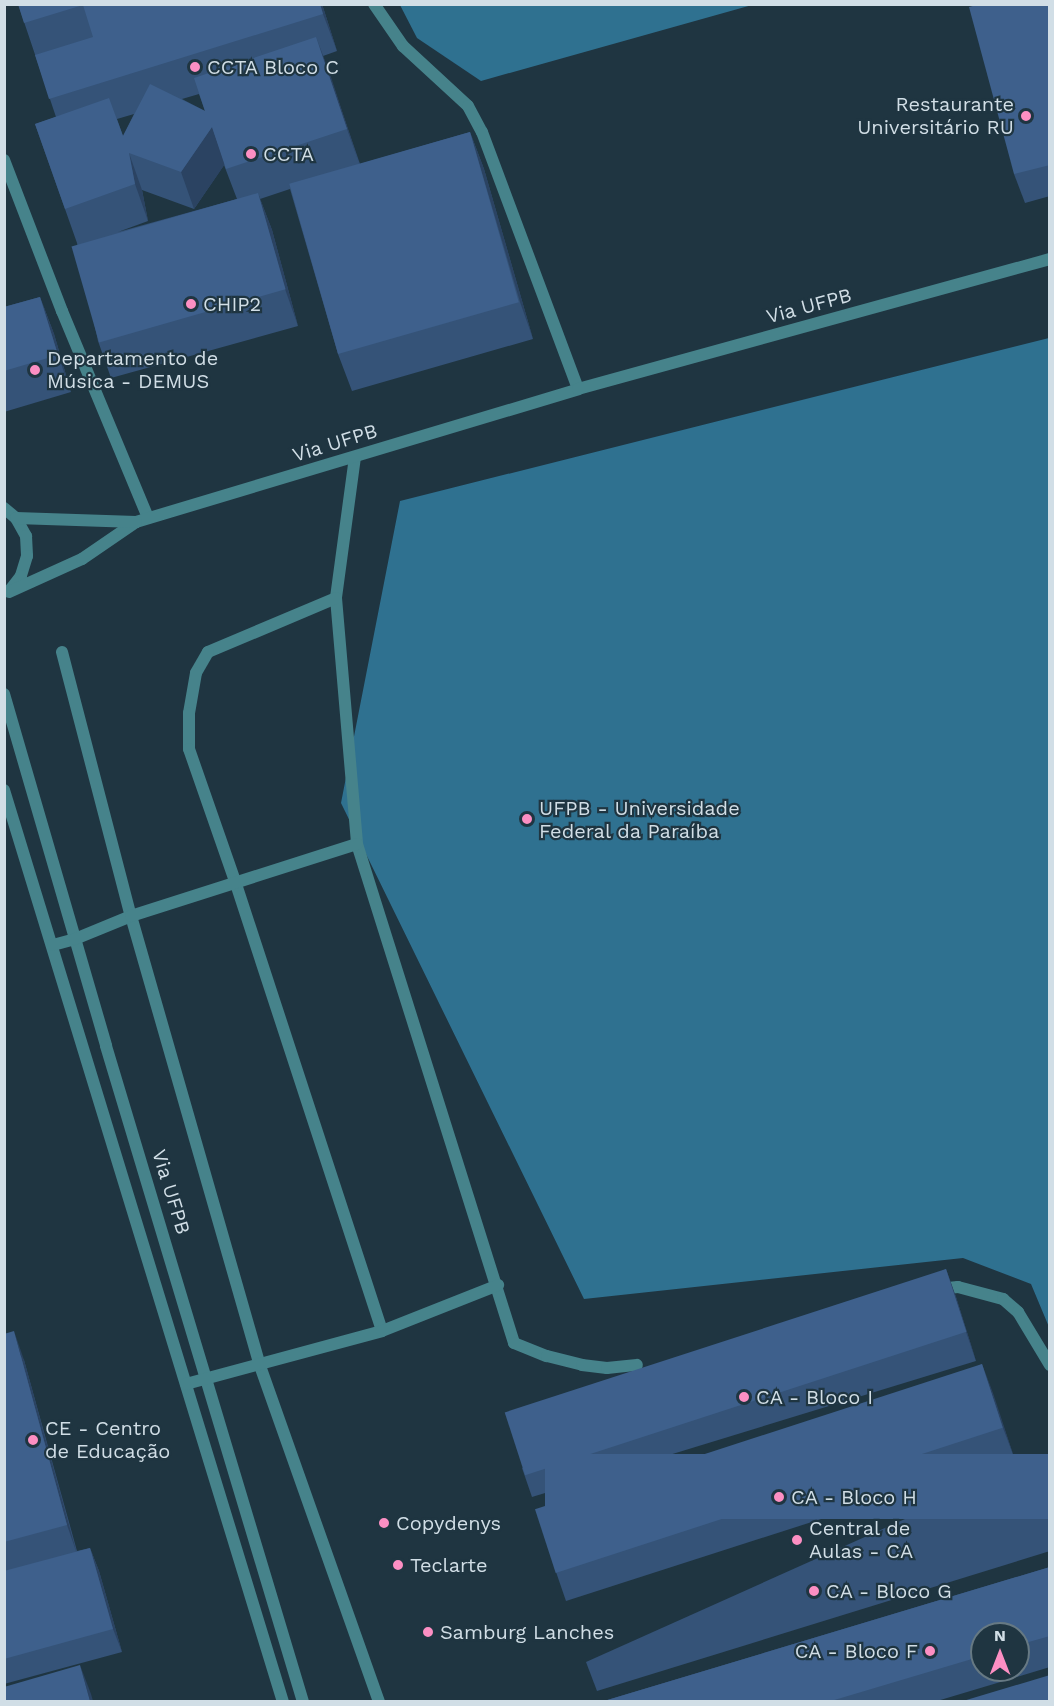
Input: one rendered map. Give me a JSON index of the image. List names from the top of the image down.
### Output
{
  "streets": {
    "lane": ["Via UFPB"]
  },
  "places": [
    "CCTA Bloco C",
    "Restaurante Universitário RU",
    "CCTA",
    "CHIP2",
    "Departamento de Música - DEMUS",
    "UFPB - Universidade Federal da Paraíba",
    "CA - Bloco I",
    "CE - Centro de Educação",
    "CA - Bloco H",
    "Copydenys",
    "Central de Aulas - CA",
    "Teclarte",
    "CA - Bloco G",
    "Samburg Lanches",
    "CA - Bloco F"
  ],
  "north": "top"
}
